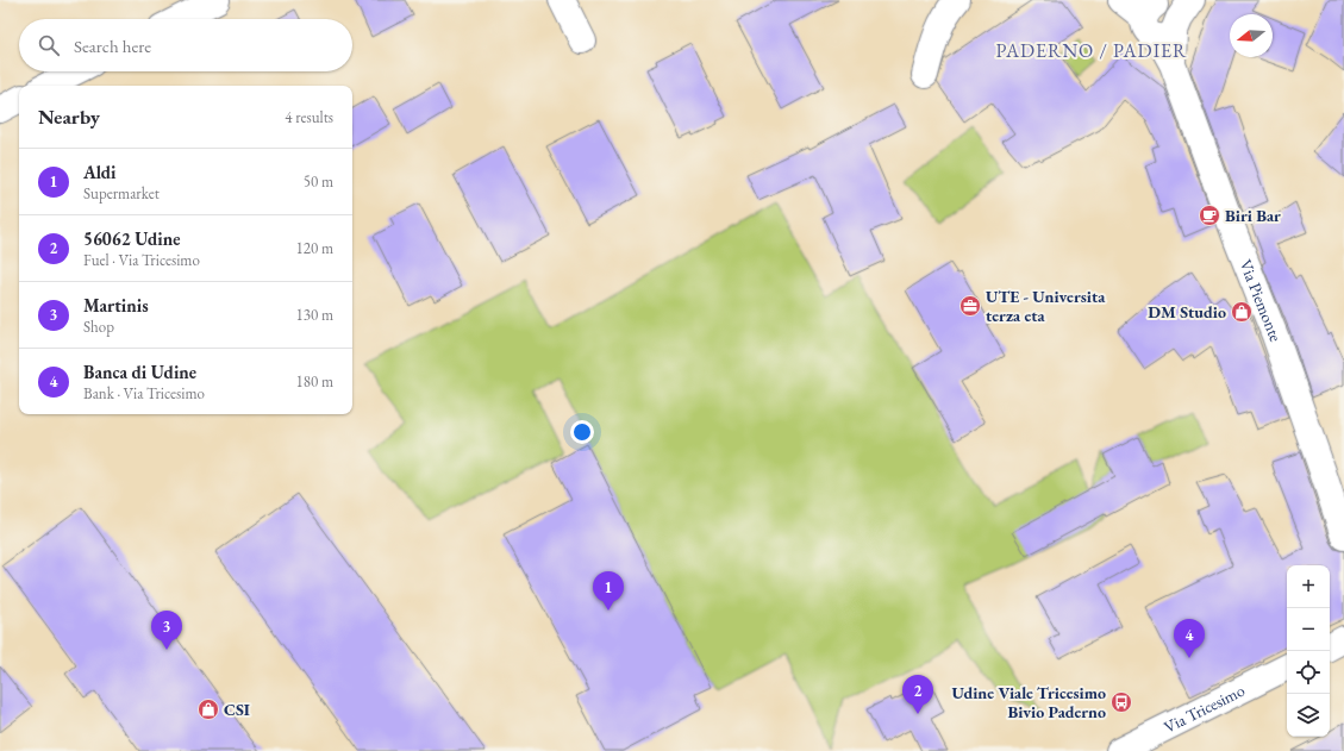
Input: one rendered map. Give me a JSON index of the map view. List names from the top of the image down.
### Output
{
  "streets": {
    "street": ["Via Piemonte", "Via Tricesimo"]
  },
  "districts": ["PADERNO / PADIER"],
  "places": {
    "cafe": ["Biri Bar"],
    "office": ["UTE - Universita terza eta"],
    "shop": ["DM Studio", "CSI"],
    "bus stop": ["Udine Viale Tricesimo Bivio Paderno"]
  },
  "north": "left",
  "page": {
    "search": "Search here",
    "heading": ["Nearby", "4 results"],
    "list": [
      {
        "mark": "1",
        "name": "Aldi",
        "note": "Supermarket",
        "value": "50 m"
      },
      {
        "mark": "2",
        "name": "56062 Udine",
        "note": "Fuel · Via Tricesimo",
        "value": "120 m"
      },
      {
        "mark": "3",
        "name": "Martinis",
        "note": "Shop",
        "value": "130 m"
      },
      {
        "mark": "4",
        "name": "Banca di Udine",
        "note": "Bank · Via Tricesimo",
        "value": "180 m"
      }
    ],
    "map_buttons": ["+", "−"],
    "pins": [
      "1",
      "3",
      "4",
      "2"
    ]
  }
}
